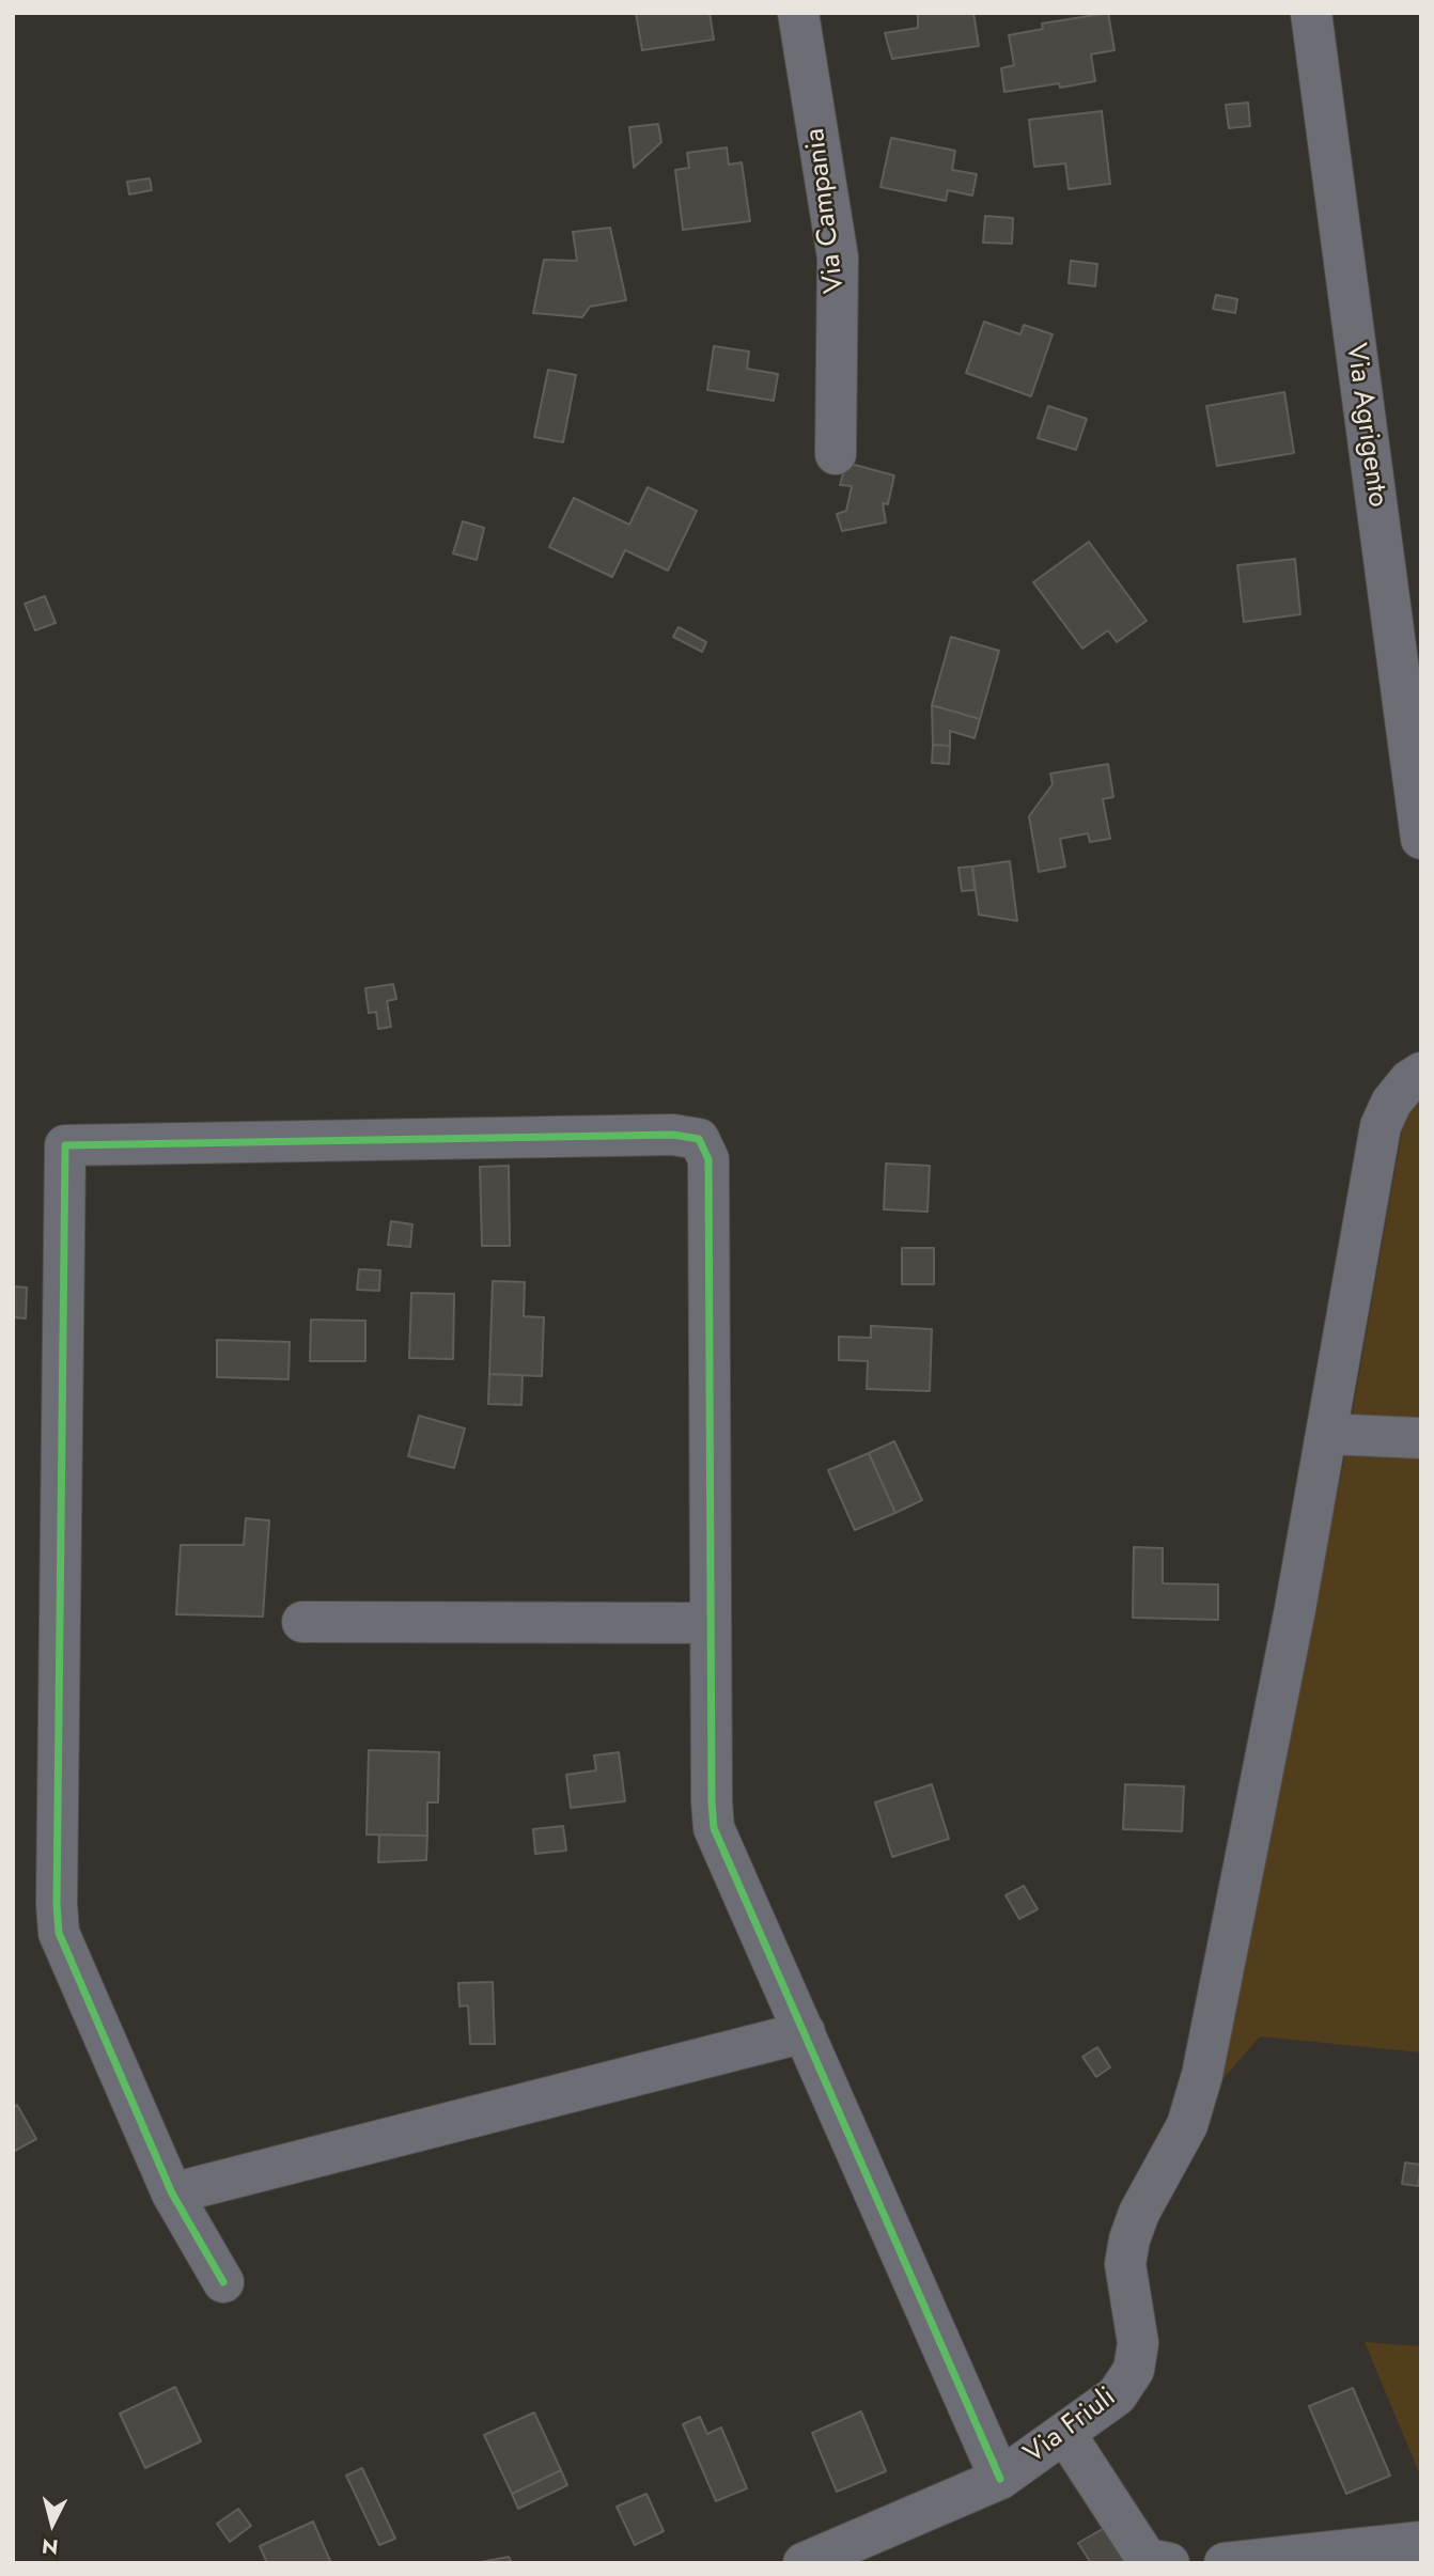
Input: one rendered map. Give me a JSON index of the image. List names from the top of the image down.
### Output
{
  "streets": {
    "street": ["Via Campania", "Via Agrigento", "Via Friuli"]
  },
  "north": "bottom"
}
